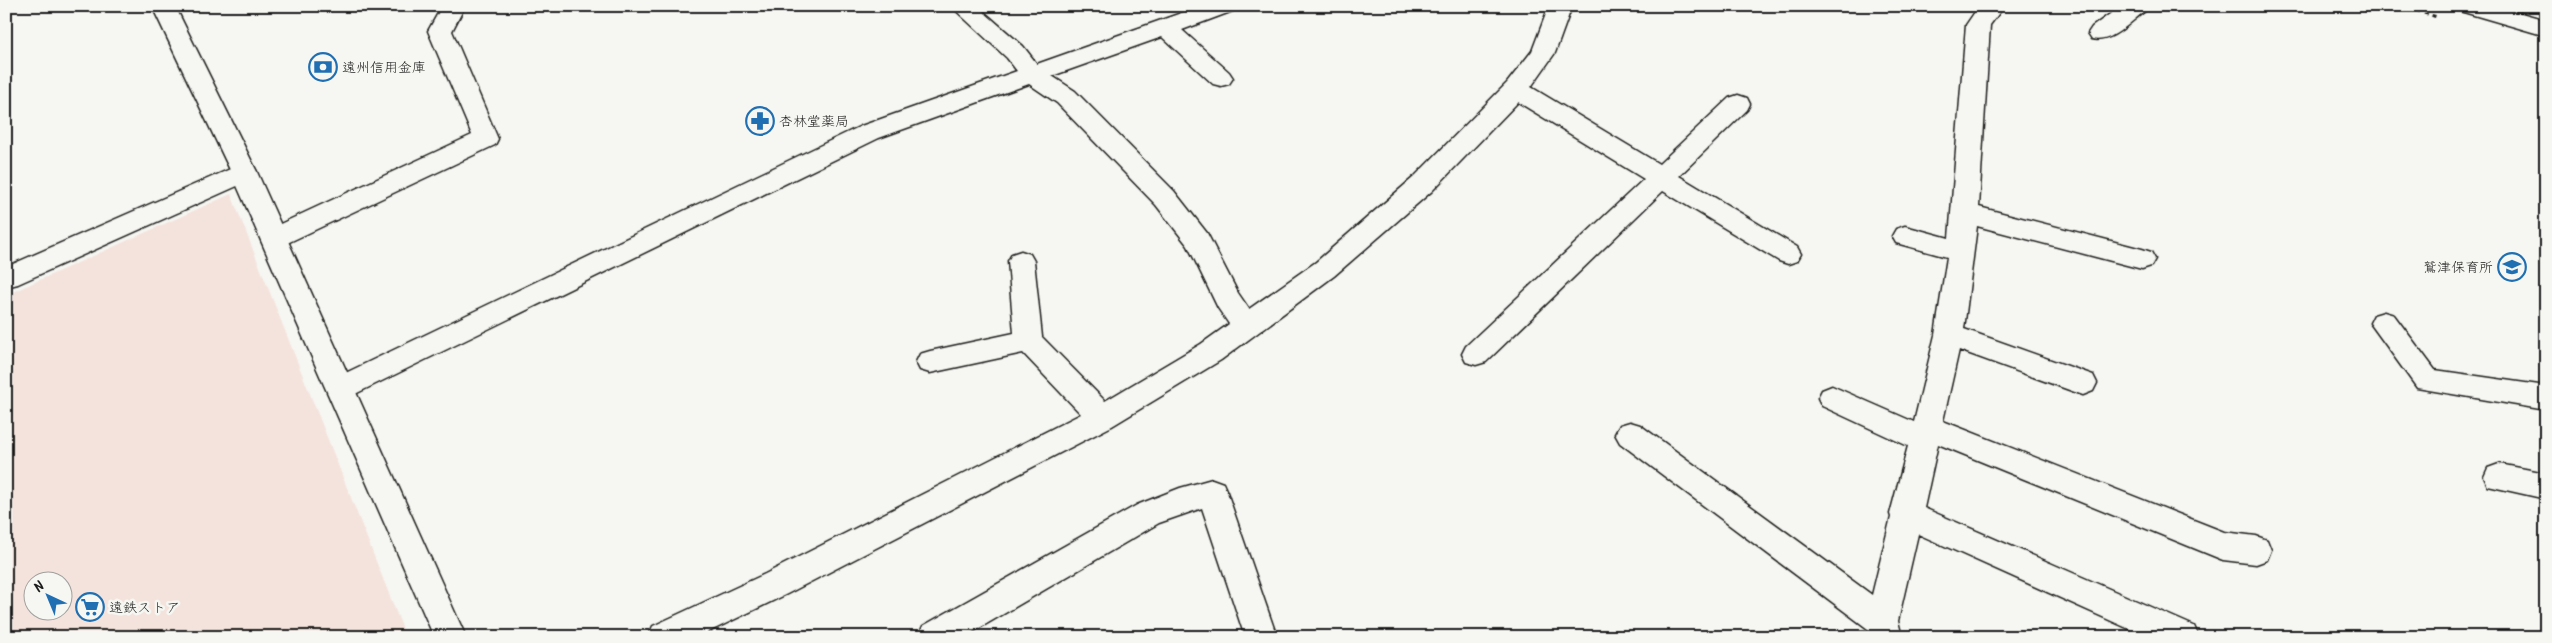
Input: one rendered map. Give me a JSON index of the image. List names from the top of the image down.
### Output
{
  "places": {
    "bank": ["遠州信用金庫"],
    "pharmacy": ["杏林堂薬局"],
    "school or university": ["鷲津保育所"],
    "supermarket": ["遠鉄ストア"]
  },
  "north": "top left"
}
